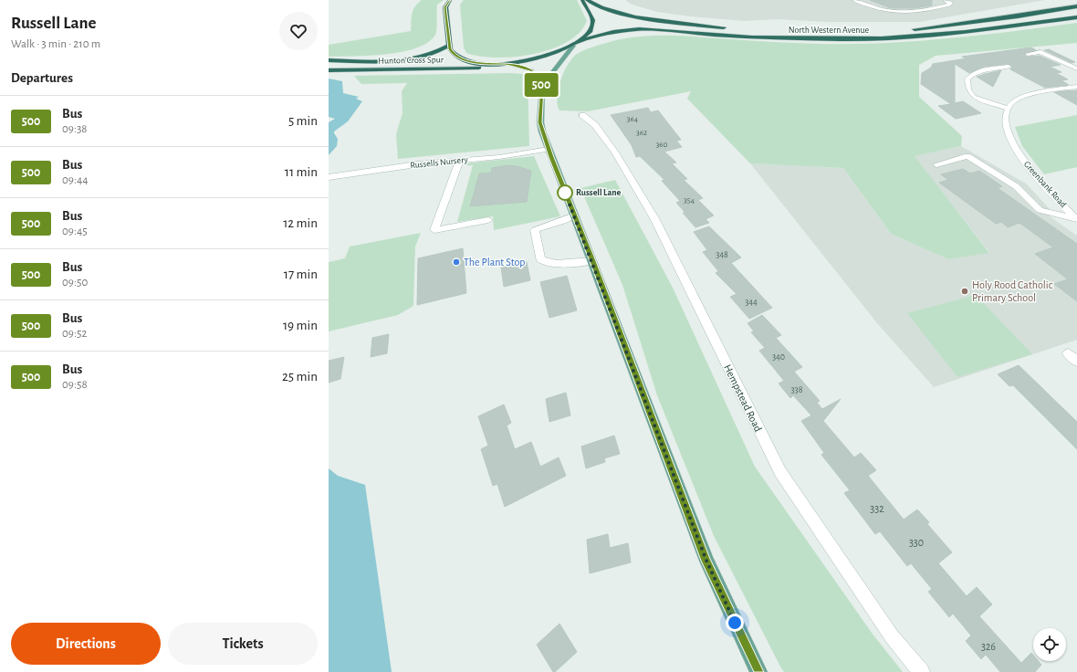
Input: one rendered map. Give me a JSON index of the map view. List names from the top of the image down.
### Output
{
  "streets": {
    "highway": ["North Western Avenue", "Hunton Cross Spur"],
    "street": ["Russells Nursery", "Greenbank Road", "Hempstead Road"]
  },
  "places": ["Russell Lane", "The Plant Stop", "Holy Rood Catholic Primary School"],
  "lines": ["bus line 500"],
  "house_numbers": [
    "364",
    "362",
    "360",
    "354",
    "348",
    "344",
    "340",
    "338",
    "332",
    "330",
    "326"
  ],
  "page": {
    "heading": [
      ["Russell Lane", "Walk · 3 min · 210 m"],
      "Departures"
    ],
    "on_map": "500",
    "list": [
      {
        "mark": "500",
        "name": "Bus",
        "note": "09:38",
        "value": "5 min"
      },
      {
        "mark": "500",
        "name": "Bus",
        "note": "09:44",
        "value": "11 min"
      },
      {
        "mark": "500",
        "name": "Bus",
        "note": "09:45",
        "value": "12 min"
      },
      {
        "mark": "500",
        "name": "Bus",
        "note": "09:50",
        "value": "17 min"
      },
      {
        "mark": "500",
        "name": "Bus",
        "note": "09:52",
        "value": "19 min"
      },
      {
        "mark": "500",
        "name": "Bus",
        "note": "09:58",
        "value": "25 min"
      }
    ],
    "buttons": ["Directions", "Tickets"]
  }
}
